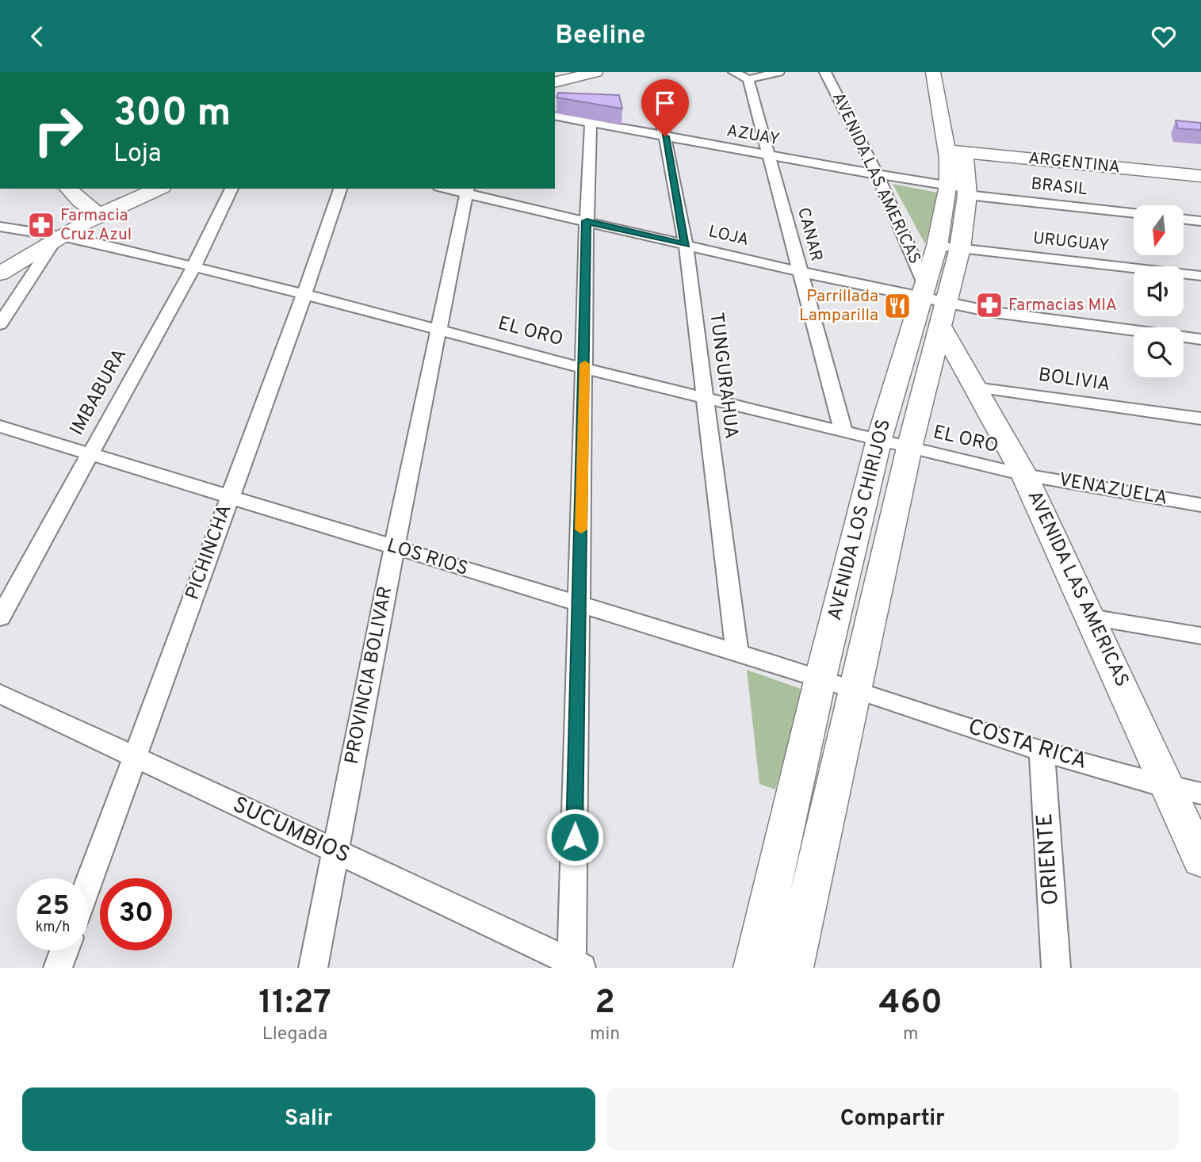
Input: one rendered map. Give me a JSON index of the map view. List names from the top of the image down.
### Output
{
  "streets": {
    "main road": ["ARGENTINA", "AVENIDA LAS AMERICAS", "AVENIDA LOS CHIRIJOS"],
    "street": [
      "AZUAY",
      "BRASIL",
      "CANAR",
      "LOJA",
      "URUGUAY",
      "EL ORO",
      "TUNGURAHUA",
      "BOLIVIA",
      "IMBABURA",
      "VENAZUELA",
      "PICHINCHA",
      "LOS RIOS",
      "PROVINCIA BOLIVAR",
      "COSTA RICA",
      "SUCUMBIOS",
      "ORIENTE"
    ]
  },
  "crossings": [
    ["AZUAY", "AVENIDA LAS AMERICAS"],
    ["AZUAY", "BRASIL"],
    ["AZUAY", "CANAR"],
    ["AZUAY", "TUNGURAHUA"],
    ["AZUAY", "AVENIDA LOS CHIRIJOS"],
    ["ARGENTINA", "AVENIDA LOS CHIRIJOS"],
    ["AVENIDA LAS AMERICAS", "LOJA"],
    ["AVENIDA LAS AMERICAS", "EL ORO"],
    ["AVENIDA LAS AMERICAS", "BOLIVIA"],
    ["AVENIDA LAS AMERICAS", "VENAZUELA"],
    ["AVENIDA LAS AMERICAS", "AVENIDA LOS CHIRIJOS"],
    ["AVENIDA LAS AMERICAS", "COSTA RICA"],
    ["BRASIL", "AVENIDA LOS CHIRIJOS"],
    ["CANAR", "LOJA"],
    ["CANAR", "EL ORO"],
    ["LOJA", "TUNGURAHUA"],
    ["LOJA", "AVENIDA LOS CHIRIJOS"],
    ["LOJA", "PROVINCIA BOLIVAR"],
    ["URUGUAY", "AVENIDA LOS CHIRIJOS"],
    ["EL ORO", "TUNGURAHUA"],
    ["EL ORO", "IMBABURA"],
    ["EL ORO", "VENAZUELA"],
    ["EL ORO", "AVENIDA LOS CHIRIJOS"],
    ["EL ORO", "PICHINCHA"],
    ["EL ORO", "PROVINCIA BOLIVAR"],
    ["TUNGURAHUA", "LOS RIOS"],
    ["IMBABURA", "LOS RIOS"],
    ["AVENIDA LOS CHIRIJOS", "LOS RIOS"],
    ["AVENIDA LOS CHIRIJOS", "COSTA RICA"],
    ["PICHINCHA", "LOS RIOS"],
    ["PICHINCHA", "SUCUMBIOS"],
    ["LOS RIOS", "PROVINCIA BOLIVAR"],
    ["LOS RIOS", "COSTA RICA"],
    ["PROVINCIA BOLIVAR", "SUCUMBIOS"],
    ["COSTA RICA", "ORIENTE"]
  ],
  "places": {
    "pharmacy": ["Farmacia Cruz Azul", "Farmacias MIA"],
    "restaurant": ["Parrillada Lamparilla"]
  },
  "north": "bottom",
  "page": {
    "header": "Beeline",
    "turn": ["300 m", "Loja"],
    "speed": "25 km/h",
    "limit": "30",
    "eta": [
      "11:27",
      "Llegada",
      "2",
      "min",
      "460",
      "m"
    ],
    "buttons": ["Salir", "Compartir"]
  }
}
